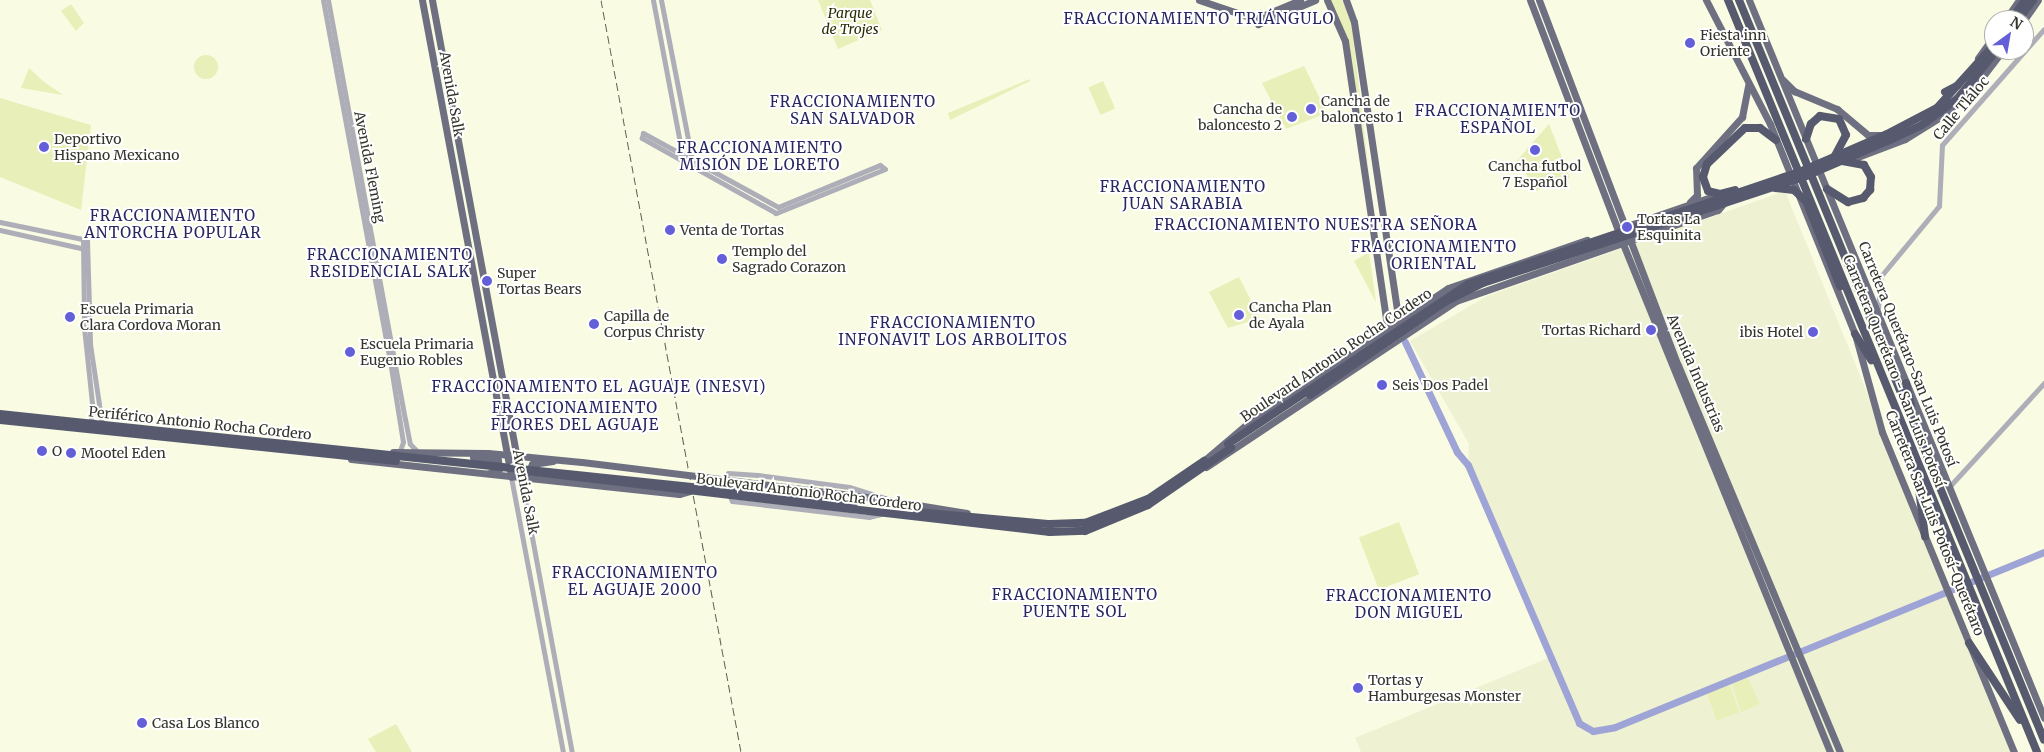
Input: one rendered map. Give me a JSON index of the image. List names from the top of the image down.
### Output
{
  "streets": {
    "highway": ["Boulevard Antonio Rocha Cordero", "Carretera Querétaro - San Luis Potosí", "Periférico Antonio Rocha Cordero"],
    "main road": [
      "Avenida Salk",
      "Carretera Querétaro-San Luis Potosí",
      "Avenida Industrias",
      "Carretera San Luis Potosí-Querétaro"
    ],
    "street": ["Calle Tláloc", "Avenida Fleming"]
  },
  "crossings": [
    ["Calle Tláloc", "Carretera Querétaro-San Luis Potosí"],
    ["Avenida Fleming", "Boulevard Antonio Rocha Cordero"],
    ["Avenida Fleming", "Periférico Antonio Rocha Cordero"],
    ["Carretera Querétaro-San Luis Potosí", "Carretera Querétaro - San Luis Potosí"],
    ["Boulevard Antonio Rocha Cordero", "Avenida Industrias"],
    ["Boulevard Antonio Rocha Cordero", "Periférico Antonio Rocha Cordero"]
  ],
  "districts": [
    "FRACCIONAMIENTO TRIÁNGULO",
    "FRACCIONAMIENTO SAN SALVADOR",
    "FRACCIONAMIENTO ESPAÑOL",
    "FRACCIONAMIENTO MISIÓN DE LORETO",
    "FRACCIONAMIENTO JUAN SARABIA",
    "FRACCIONAMIENTO ANTORCHA POPULAR",
    "FRACCIONAMIENTO NUESTRA SEÑORA",
    "FRACCIONAMIENTO ORIENTAL",
    "FRACCIONAMIENTO RESIDENCIAL SALK",
    "FRACCIONAMIENTO INFONAVIT LOS ARBOLITOS",
    "FRACCIONAMIENTO EL AGUAJE (INESVI)",
    "FRACCIONAMIENTO FLORES DEL AGUAJE",
    "FRACCIONAMIENTO EL AGUAJE 2000",
    "FRACCIONAMIENTO PUENTE SOL",
    "FRACCIONAMIENTO DON MIGUEL"
  ],
  "parks": ["Parque de Trojes"],
  "places": [
    "Fiesta inn Oriente",
    "Cancha de baloncesto 1",
    "Cancha de baloncesto 2",
    "Deportivo Hispano Mexicano",
    "Cancha futbol 7 Español",
    "Tortas La Esquinita",
    "Venta de Tortas",
    "Templo del Sagrado Corazon",
    "Super Tortas Bears",
    "Cancha Plan de Ayala",
    "Escuela Primaria Clara Cordova Moran",
    "Capilla de Corpus Christy",
    "Tortas Richard",
    "ibis Hotel",
    "Escuela Primaria Eugenio Robles",
    "Seis Dos Padel",
    "O",
    "Mootel Eden",
    "Tortas y Hamburgesas Monster",
    "Casa Los Blanco"
  ],
  "north": "top right"
}
